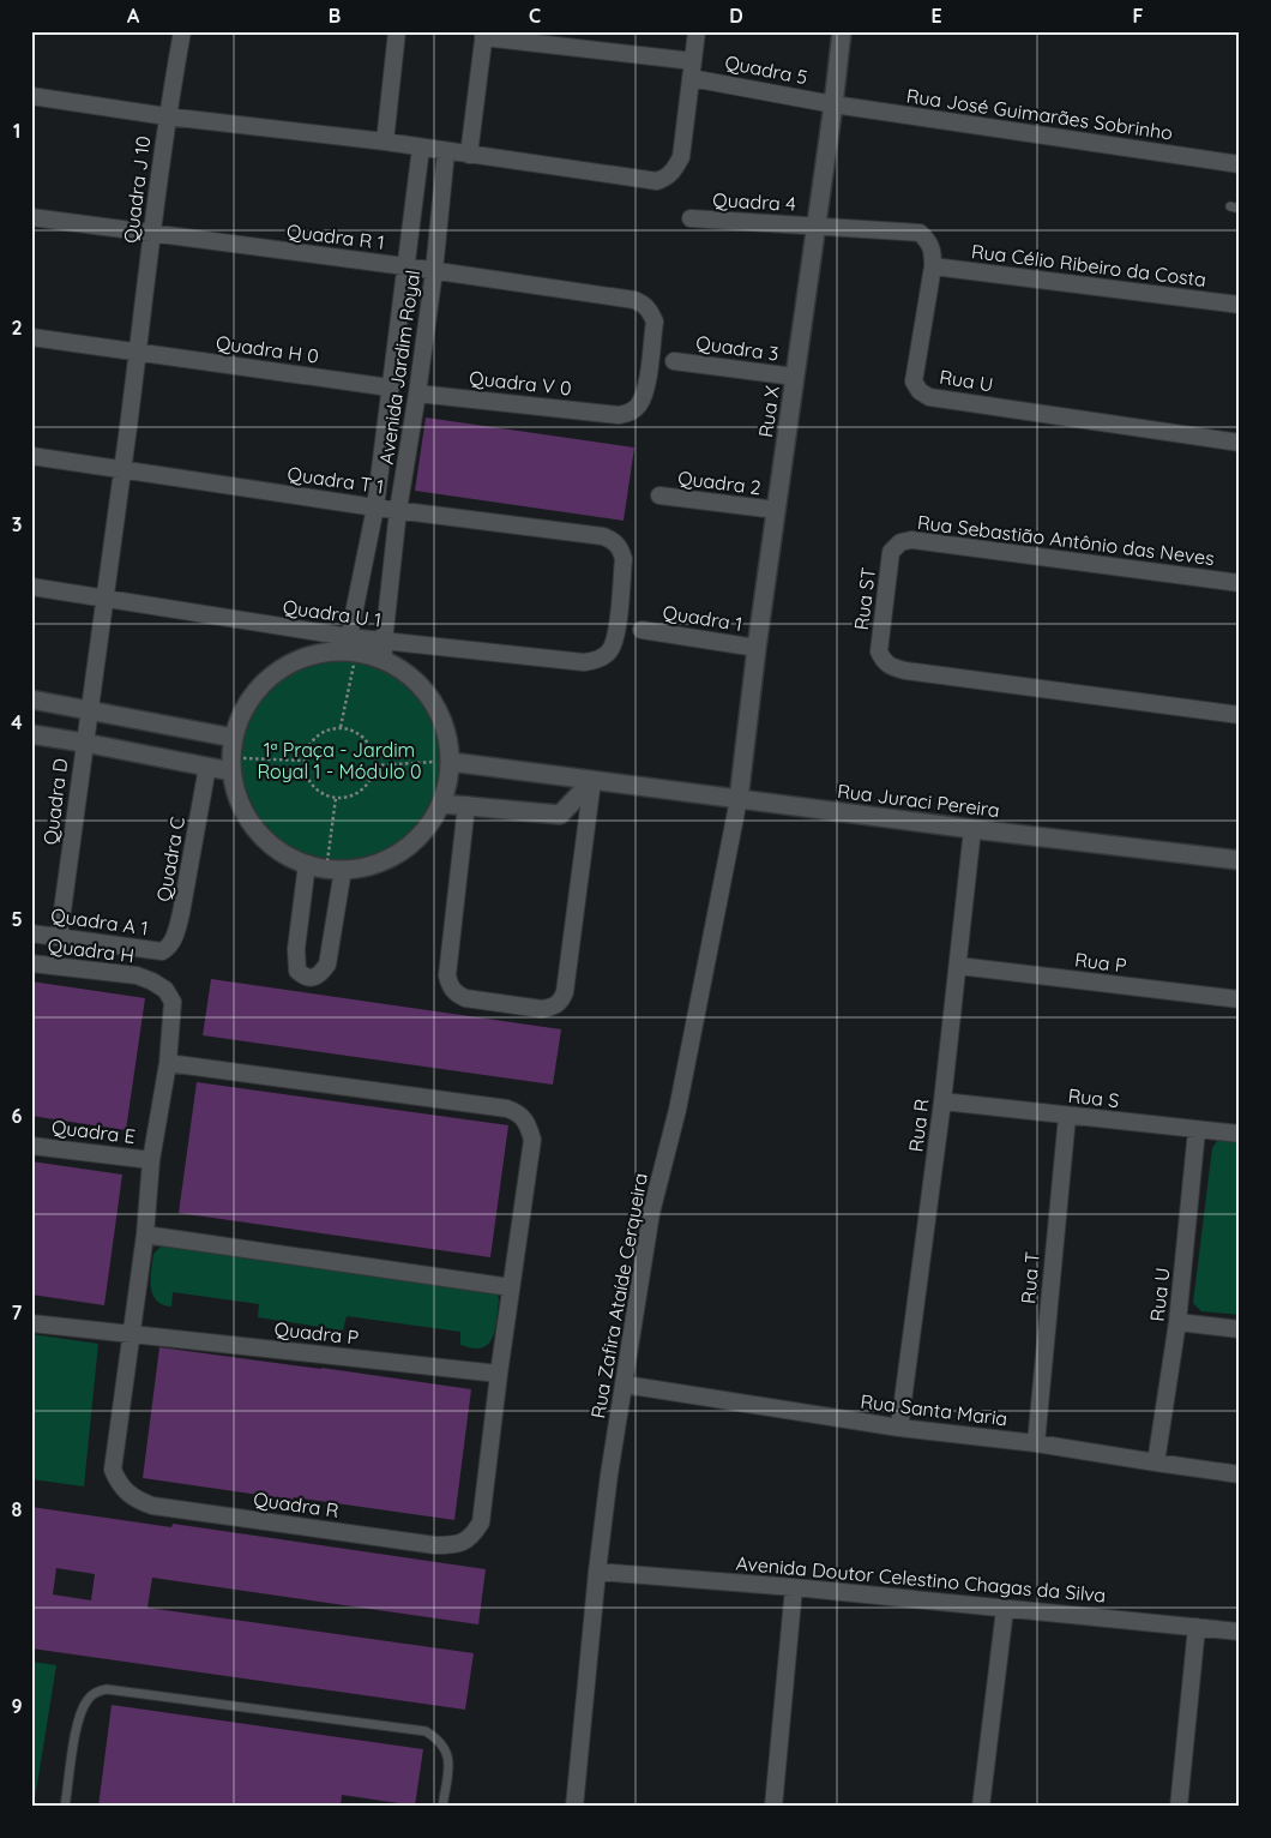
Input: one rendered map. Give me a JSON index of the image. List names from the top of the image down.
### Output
{
  "streets": {
    "street": [
      "Quadra 5",
      "Rua José Guimarães Sobrinho",
      "Quadra J 10",
      "Quadra 4",
      "Quadra R 1",
      "Rua Célio Ribeiro da Costa",
      "Quadra 3",
      "Quadra H 0",
      "Avenida Jardim Royal",
      "Rua U",
      "Quadra V 0",
      "Rua X",
      "Quadra T 1",
      "Quadra 2",
      "Rua Sebastião Antônio das Neves",
      "Rua ST",
      "Quadra U 1",
      "Quadra 1",
      "Rua Juraci Pereira",
      "Quadra D",
      "Quadra C",
      "Quadra A 1",
      "Quadra H",
      "Rua P",
      "Rua S",
      "Rua R",
      "Quadra E",
      "Rua T",
      "Rua Zafira Ataíde Cerqueira",
      "Quadra P",
      "Rua Santa Maria",
      "Quadra R",
      "Avenida Doutor Celestino Chagas da Silva"
    ]
  },
  "crossings": [
    ["Quadra 5", "Rua José Guimarães Sobrinho"],
    ["Quadra 5", "Rua X"],
    ["Rua José Guimarães Sobrinho", "Rua X"],
    ["Quadra J 10", "Quadra R 1"],
    ["Quadra J 10", "Quadra H 0"],
    ["Quadra J 10", "Quadra T 1"],
    ["Quadra J 10", "Quadra U 1"],
    ["Quadra J 10", "Quadra D"],
    ["Quadra 4", "Rua U"],
    ["Quadra 4", "Rua X"],
    ["Quadra R 1", "Avenida Jardim Royal"],
    ["Quadra R 1", "Quadra V 0"],
    ["Rua Célio Ribeiro da Costa", "Rua U"],
    ["Quadra 3", "Rua X"],
    ["Quadra H 0", "Avenida Jardim Royal"],
    ["Avenida Jardim Royal", "Quadra V 0"],
    ["Avenida Jardim Royal", "Quadra T 1"],
    ["Avenida Jardim Royal", "Quadra U 1"],
    ["Rua U", "Rua X"],
    ["Rua U", "Rua S"],
    ["Rua U", "Rua Santa Maria"],
    ["Rua X", "Quadra 2"],
    ["Rua X", "Quadra 1"],
    ["Rua X", "Rua Juraci Pereira"],
    ["Rua X", "Rua Zafira Ataíde Cerqueira"],
    ["Quadra T 1", "Quadra U 1"],
    ["Rua Sebastião Antônio das Neves", "Rua ST"],
    ["Quadra U 1", "Quadra D"],
    ["Rua Juraci Pereira", "Rua R"],
    ["Rua Juraci Pereira", "Rua Zafira Ataíde Cerqueira"],
    ["Quadra D", "Quadra A 1"],
    ["Quadra C", "Quadra A 1"],
    ["Rua P", "Rua R"],
    ["Rua S", "Rua R"],
    ["Rua S", "Rua T"],
    ["Rua R", "Rua Santa Maria"],
    ["Rua T", "Rua Santa Maria"],
    ["Rua Zafira Ataíde Cerqueira", "Rua Santa Maria"],
    ["Rua Zafira Ataíde Cerqueira", "Avenida Doutor Celestino Chagas da Silva"],
    ["Quadra P", "Quadra R"]
  ],
  "parks": ["1ª Praça - Jardim Royal 1 - Módulo 0"],
  "grid": {
    "columns": [
      "A",
      "B",
      "C",
      "D",
      "E",
      "F"
    ],
    "rows": [
      "1",
      "2",
      "3",
      "4",
      "5",
      "6",
      "7",
      "8",
      "9"
    ]
  }
}
